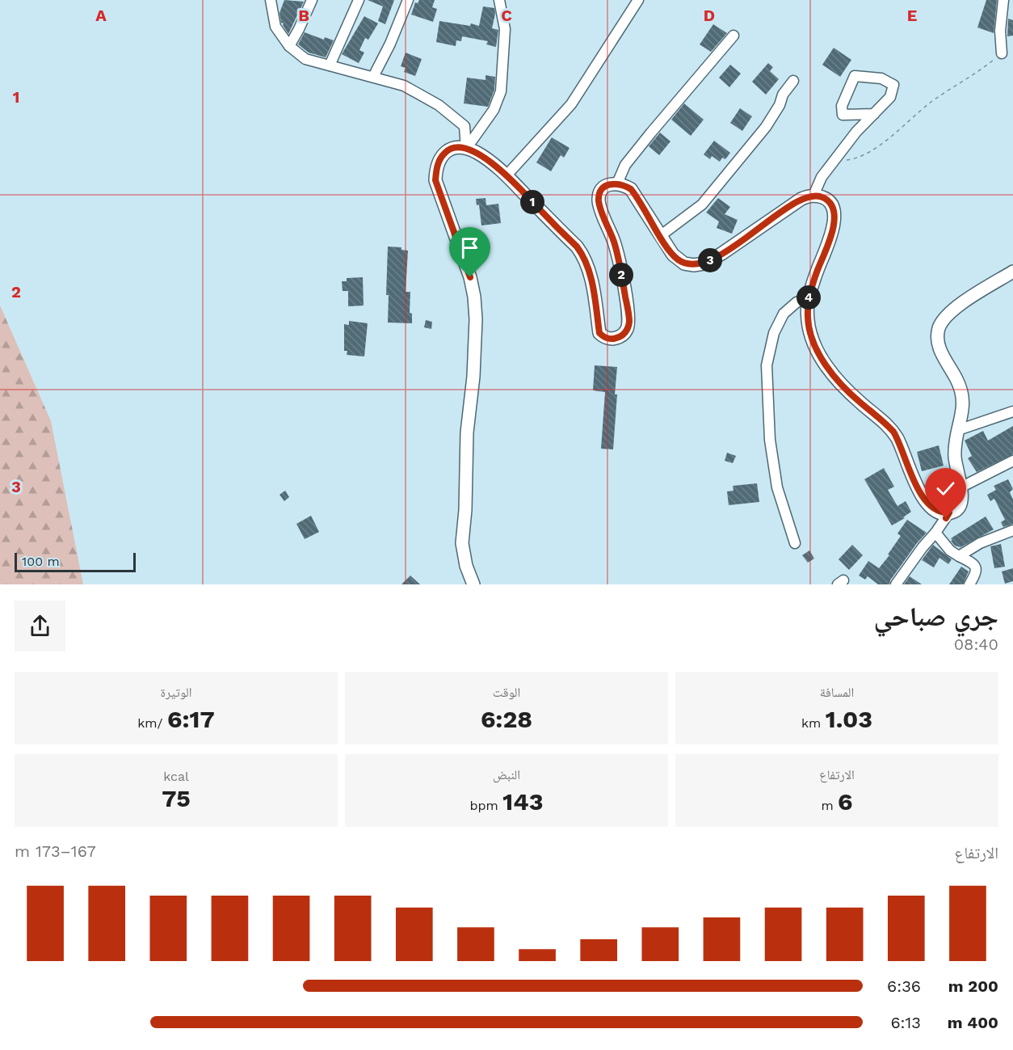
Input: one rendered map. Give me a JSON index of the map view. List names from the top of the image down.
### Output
{
  "scale_bar": "100 m",
  "page": {
    "pins": [
      "1",
      "3",
      "2",
      "4"
    ],
    "scale": "100 m",
    "heading": ["جري صباحي", "08:40"],
    "stats": [
      ["المسافة", "1.03 km"],
      ["الوقت", "6:28"],
      ["الوتيرة", "6:17 /km"],
      ["الارتفاع", "6 m"],
      ["النبض", "143 bpm"],
      ["kcal", "75"]
    ],
    "chart": ["الارتفاع", "167–173 m"],
    "list": [
      {
        "name": "200 m",
        "note": "6:36"
      },
      {
        "name": "400 m",
        "note": "6:13"
      }
    ]
  },
  "grid": {
    "columns": [
      "A",
      "B",
      "C",
      "D",
      "E"
    ],
    "rows": ["1", "2", "3"]
  }
}
